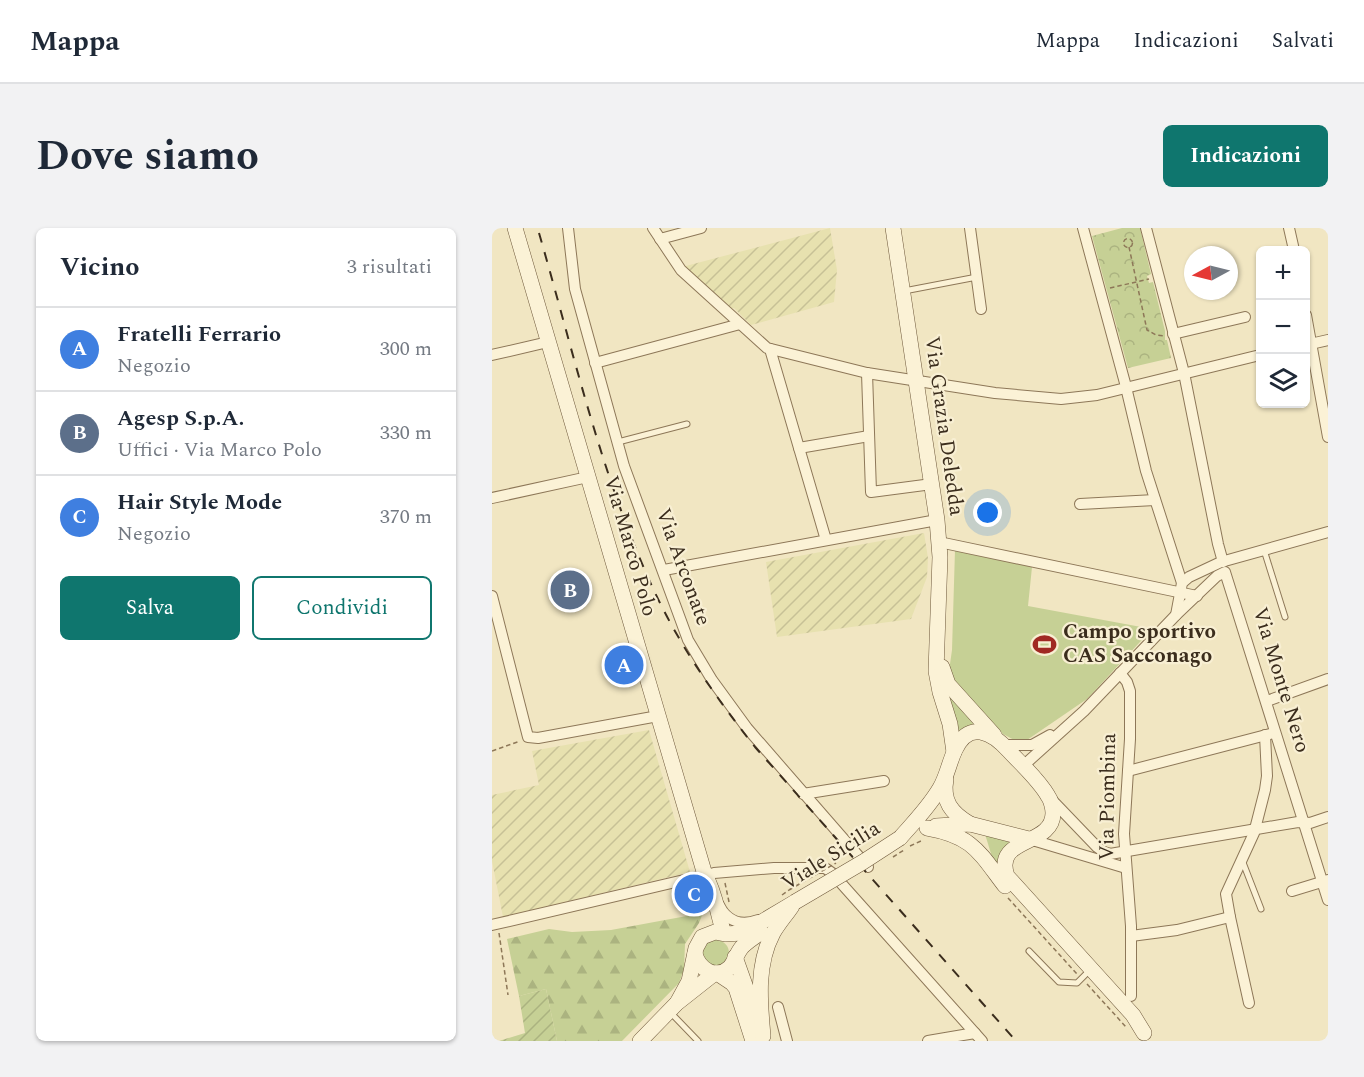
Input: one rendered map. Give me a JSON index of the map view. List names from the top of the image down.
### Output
{
  "streets": {
    "main road": ["Via Grazia Deledda", "Via Marco Polo", "Viale Sicilia"],
    "street": ["Via Arconate", "Via Monte Nero", "Via Piombina"]
  },
  "places": {
    "sports": ["Campo sportivo CAS Sacconago"]
  },
  "north": "left",
  "page": {
    "header": "Mappa",
    "nav": ["Mappa", "Indicazioni", "Salvati"],
    "title": "Dove siamo",
    "buttons": [
      "Indicazioni",
      ["Salva", "Condividi"]
    ],
    "heading": ["Vicino", "3 risultati"],
    "map_buttons": ["+", "−"],
    "list": [
      {
        "mark": "A",
        "name": "Fratelli Ferrario",
        "note": "Negozio",
        "value": "300 m"
      },
      {
        "mark": "B",
        "name": "Agesp S.p.A.",
        "note": "Uffici · Via Marco Polo",
        "value": "330 m"
      },
      {
        "mark": "C",
        "name": "Hair Style Mode",
        "note": "Negozio",
        "value": "370 m"
      }
    ],
    "pins": ["B", "A", "C"]
  }
}
